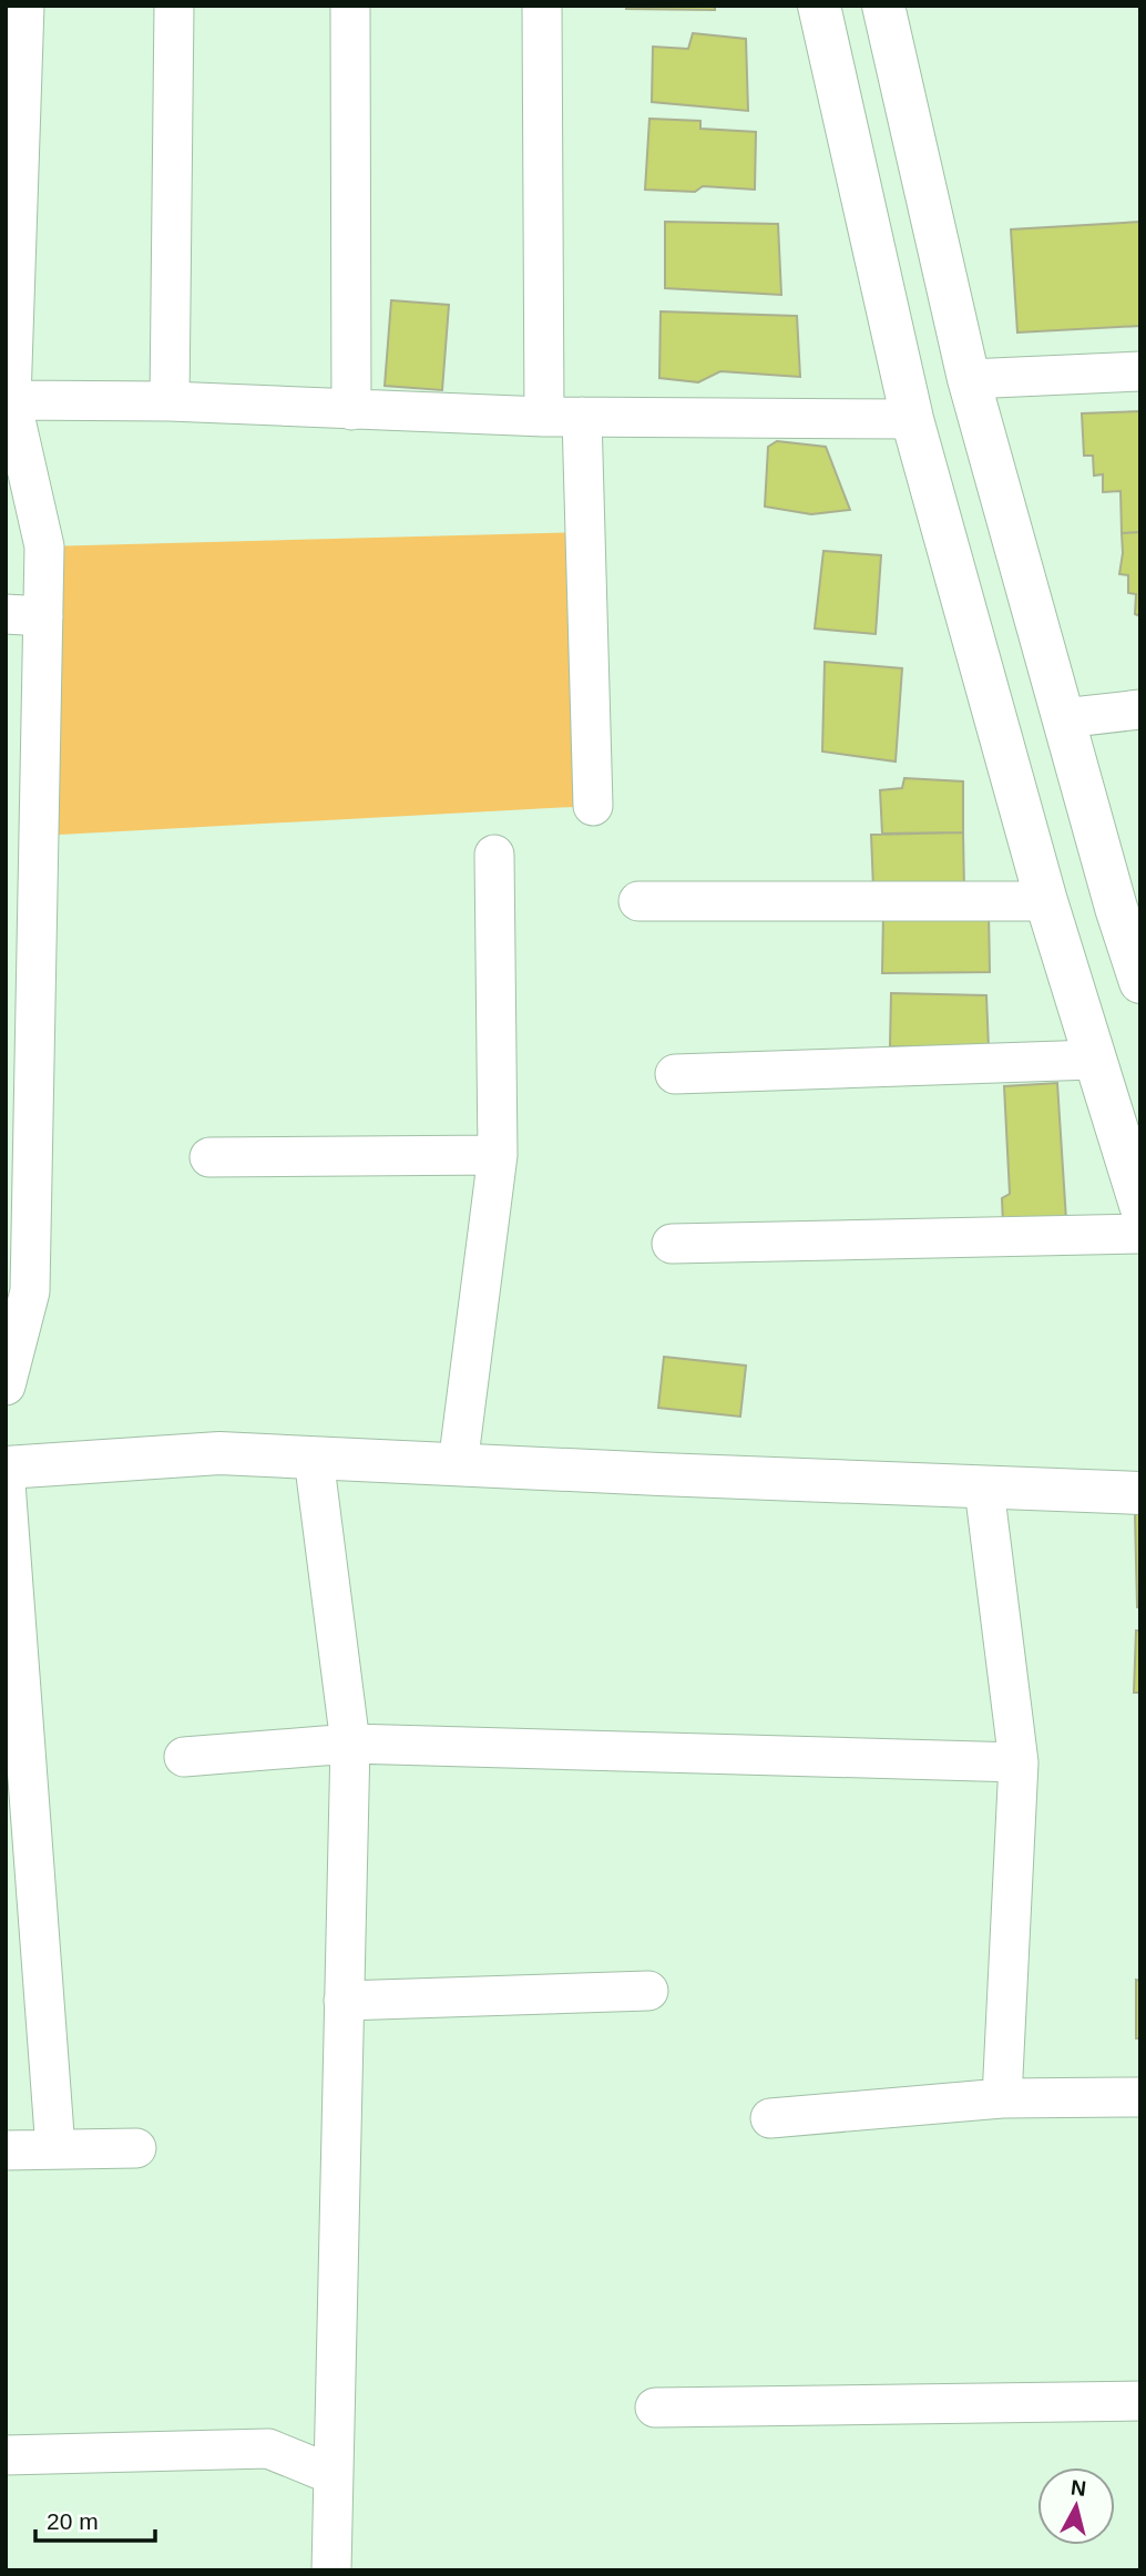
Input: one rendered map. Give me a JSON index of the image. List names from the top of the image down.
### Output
{
  "scale_bar": "20 m",
  "north": "top"
}
